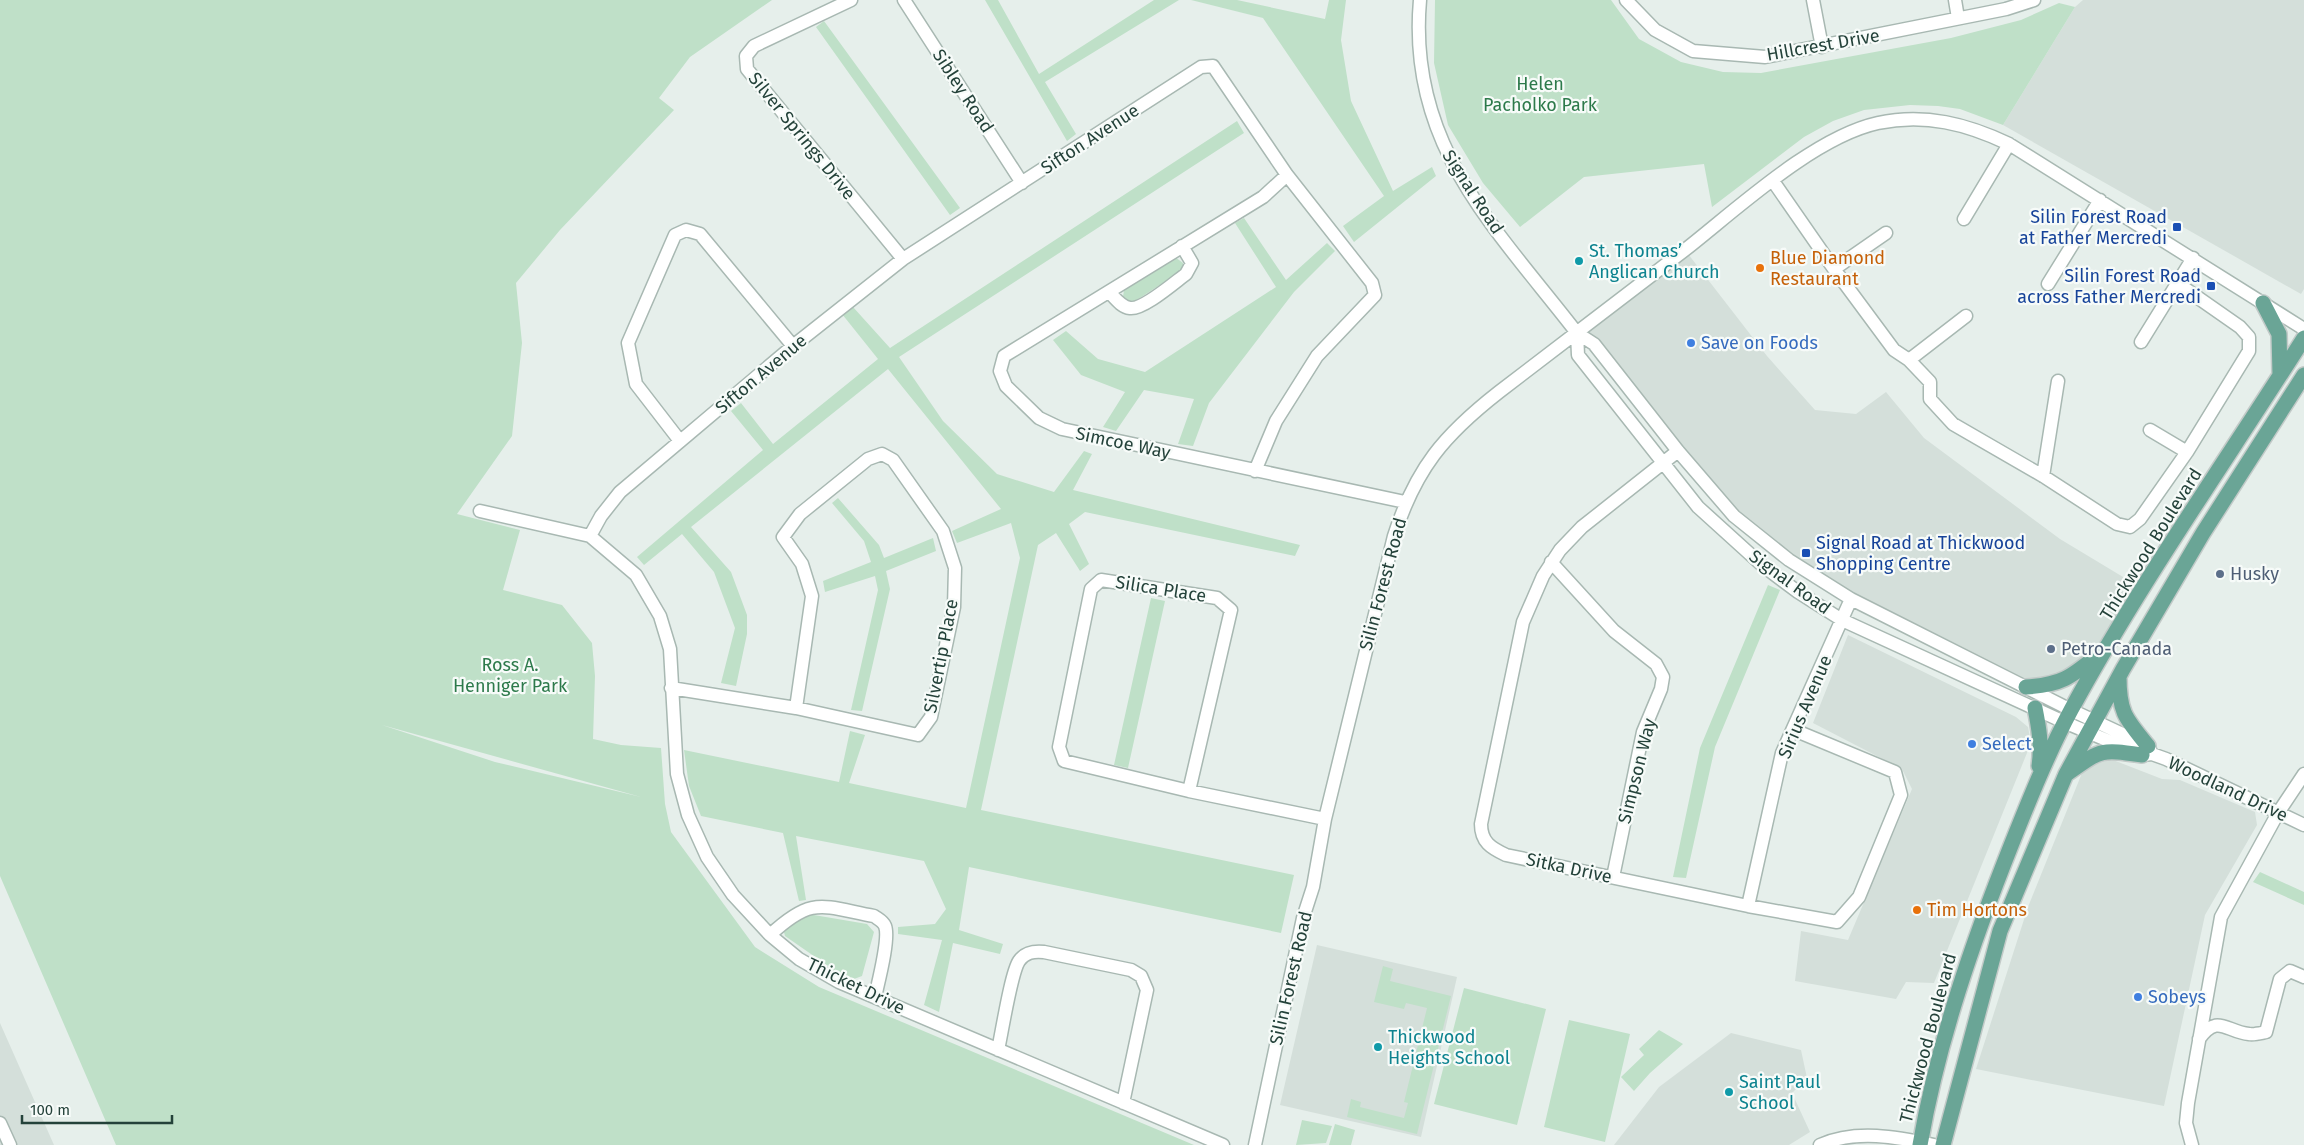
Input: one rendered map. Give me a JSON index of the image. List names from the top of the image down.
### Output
{
  "streets": {
    "main road": ["Thickwood Boulevard"],
    "street": [
      "Hillcrest Drive",
      "Sibley Road",
      "Silver Springs Drive",
      "Sifton Avenue",
      "Signal Road",
      "Simcoe Way",
      "Silin Forest Road",
      "Silica Place",
      "Silvertip Place",
      "Sirius Avenue",
      "Simpson Way",
      "Woodland Drive",
      "Sitka Drive",
      "Thicket Drive"
    ]
  },
  "crossings": [
    ["Sibley Road", "Sifton Avenue"],
    ["Silver Springs Drive", "Sifton Avenue"],
    ["Sifton Avenue", "Simcoe Way"],
    ["Sifton Avenue", "Thicket Drive"],
    ["Signal Road", "Thickwood Boulevard"],
    ["Signal Road", "Silin Forest Road"],
    ["Signal Road", "Sirius Avenue"],
    ["Signal Road", "Woodland Drive"],
    ["Signal Road", "Sitka Drive"],
    ["Simcoe Way", "Silin Forest Road"],
    ["Silin Forest Road", "Silica Place"],
    ["Silvertip Place", "Thicket Drive"],
    ["Sirius Avenue", "Sitka Drive"],
    ["Simpson Way", "Sitka Drive"]
  ],
  "parks": ["Helen Pacholko Park", "Ross A. Henniger Park"],
  "places": {
    "transit": ["Silin Forest Road at Father Mercredi", "Silin Forest Road across Father Mercredi", "Signal Road at Thickwood Shopping Centre"],
    "other": [
      "St. Thomas’ Anglican Church",
      "Blue Diamond Restaurant",
      "Save on Foods",
      "Husky",
      "Petro-Canada",
      "Select",
      "Tim Hortons",
      "Sobeys",
      "Thickwood Heights School",
      "Saint Paul School"
    ]
  },
  "scale_bar": "100 m"
}
